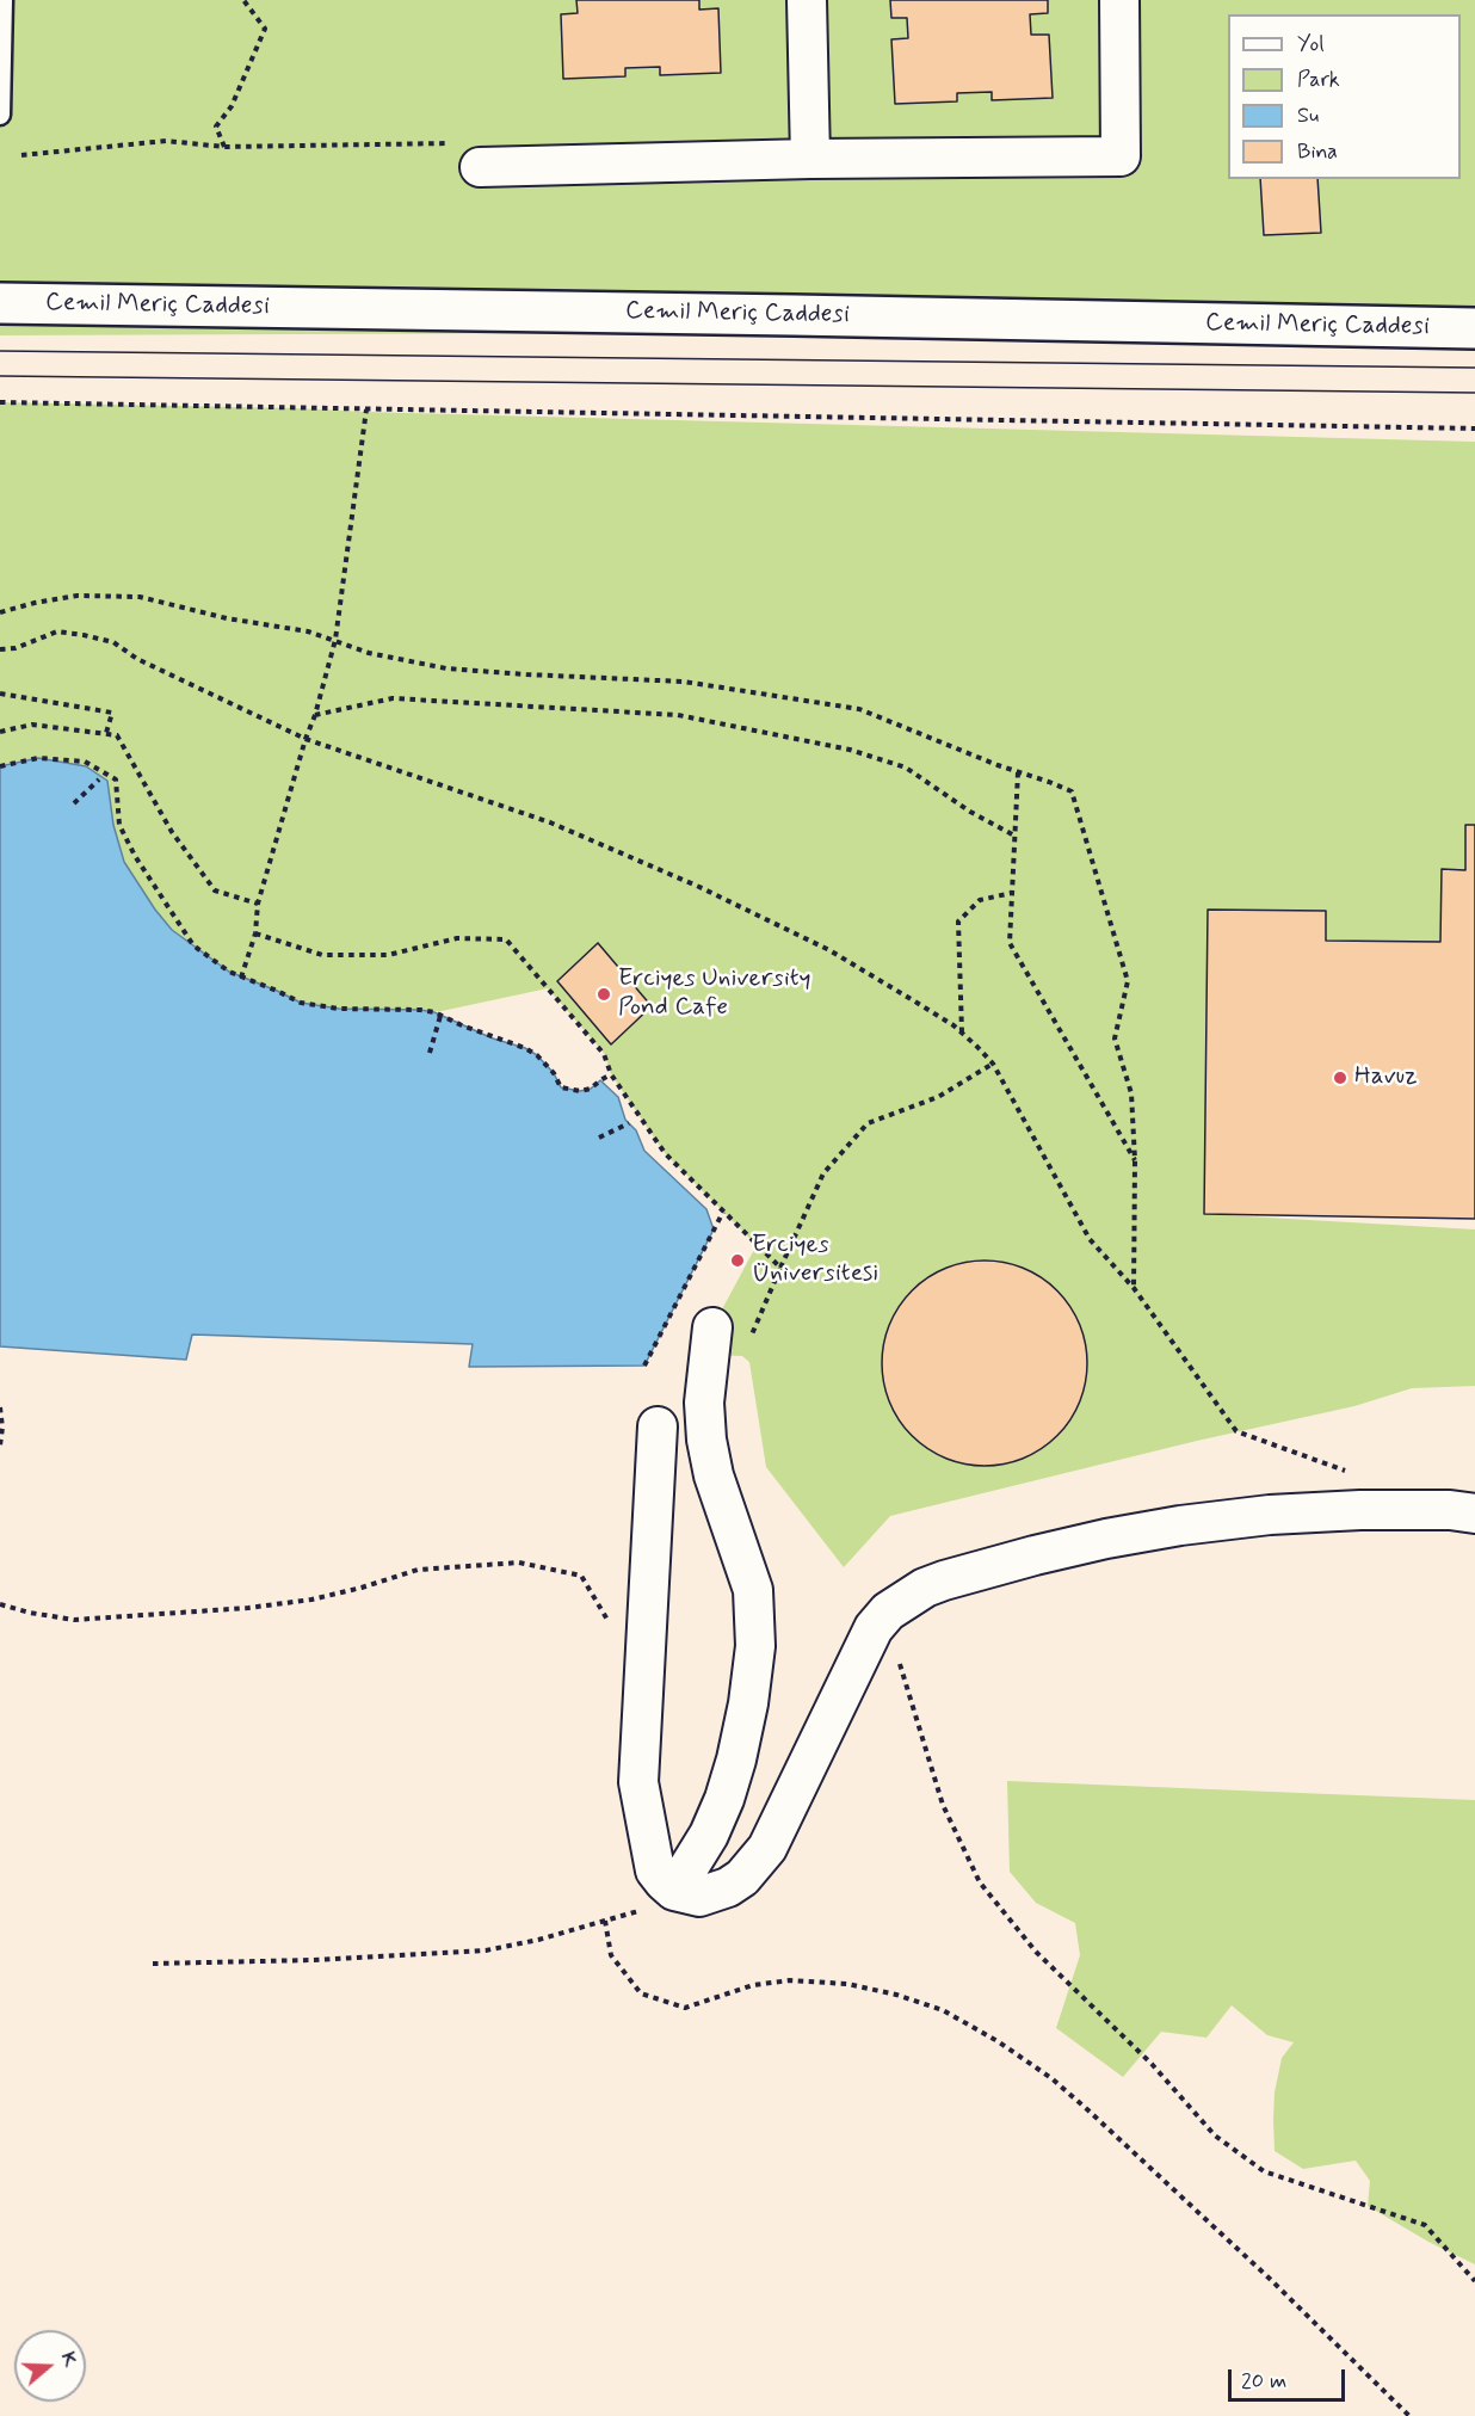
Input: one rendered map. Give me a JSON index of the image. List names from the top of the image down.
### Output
{
  "streets": {
    "street": ["Cemil Meriç Caddesi"]
  },
  "places": ["Erciyes University Pond Cafe", "Havuz", "Erciyes Üniversitesi"],
  "legend": [
    "Yol",
    "Park",
    "Su",
    "Bina"
  ],
  "scale_bar": "20 m",
  "north": "right"
}
